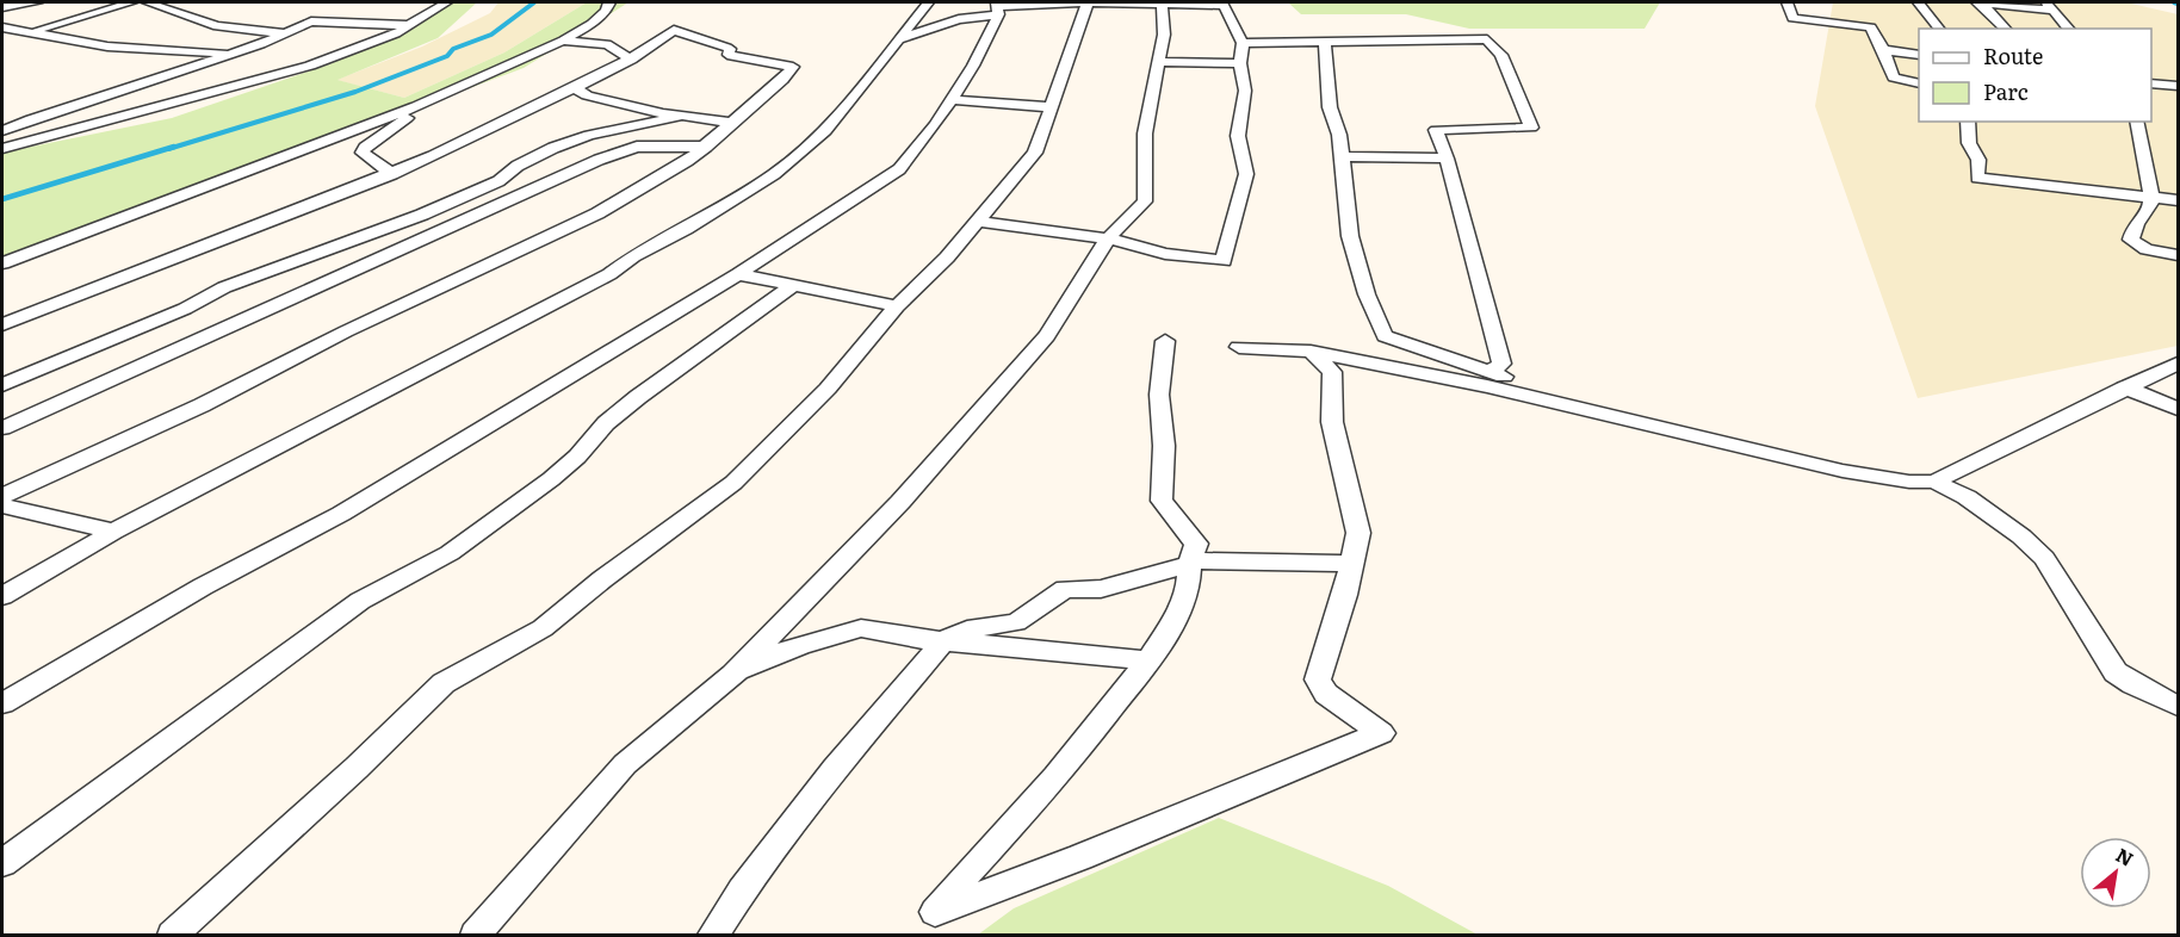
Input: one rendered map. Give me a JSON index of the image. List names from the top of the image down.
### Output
{
  "legend": ["Route", "Parc"],
  "north": "top right"
}
